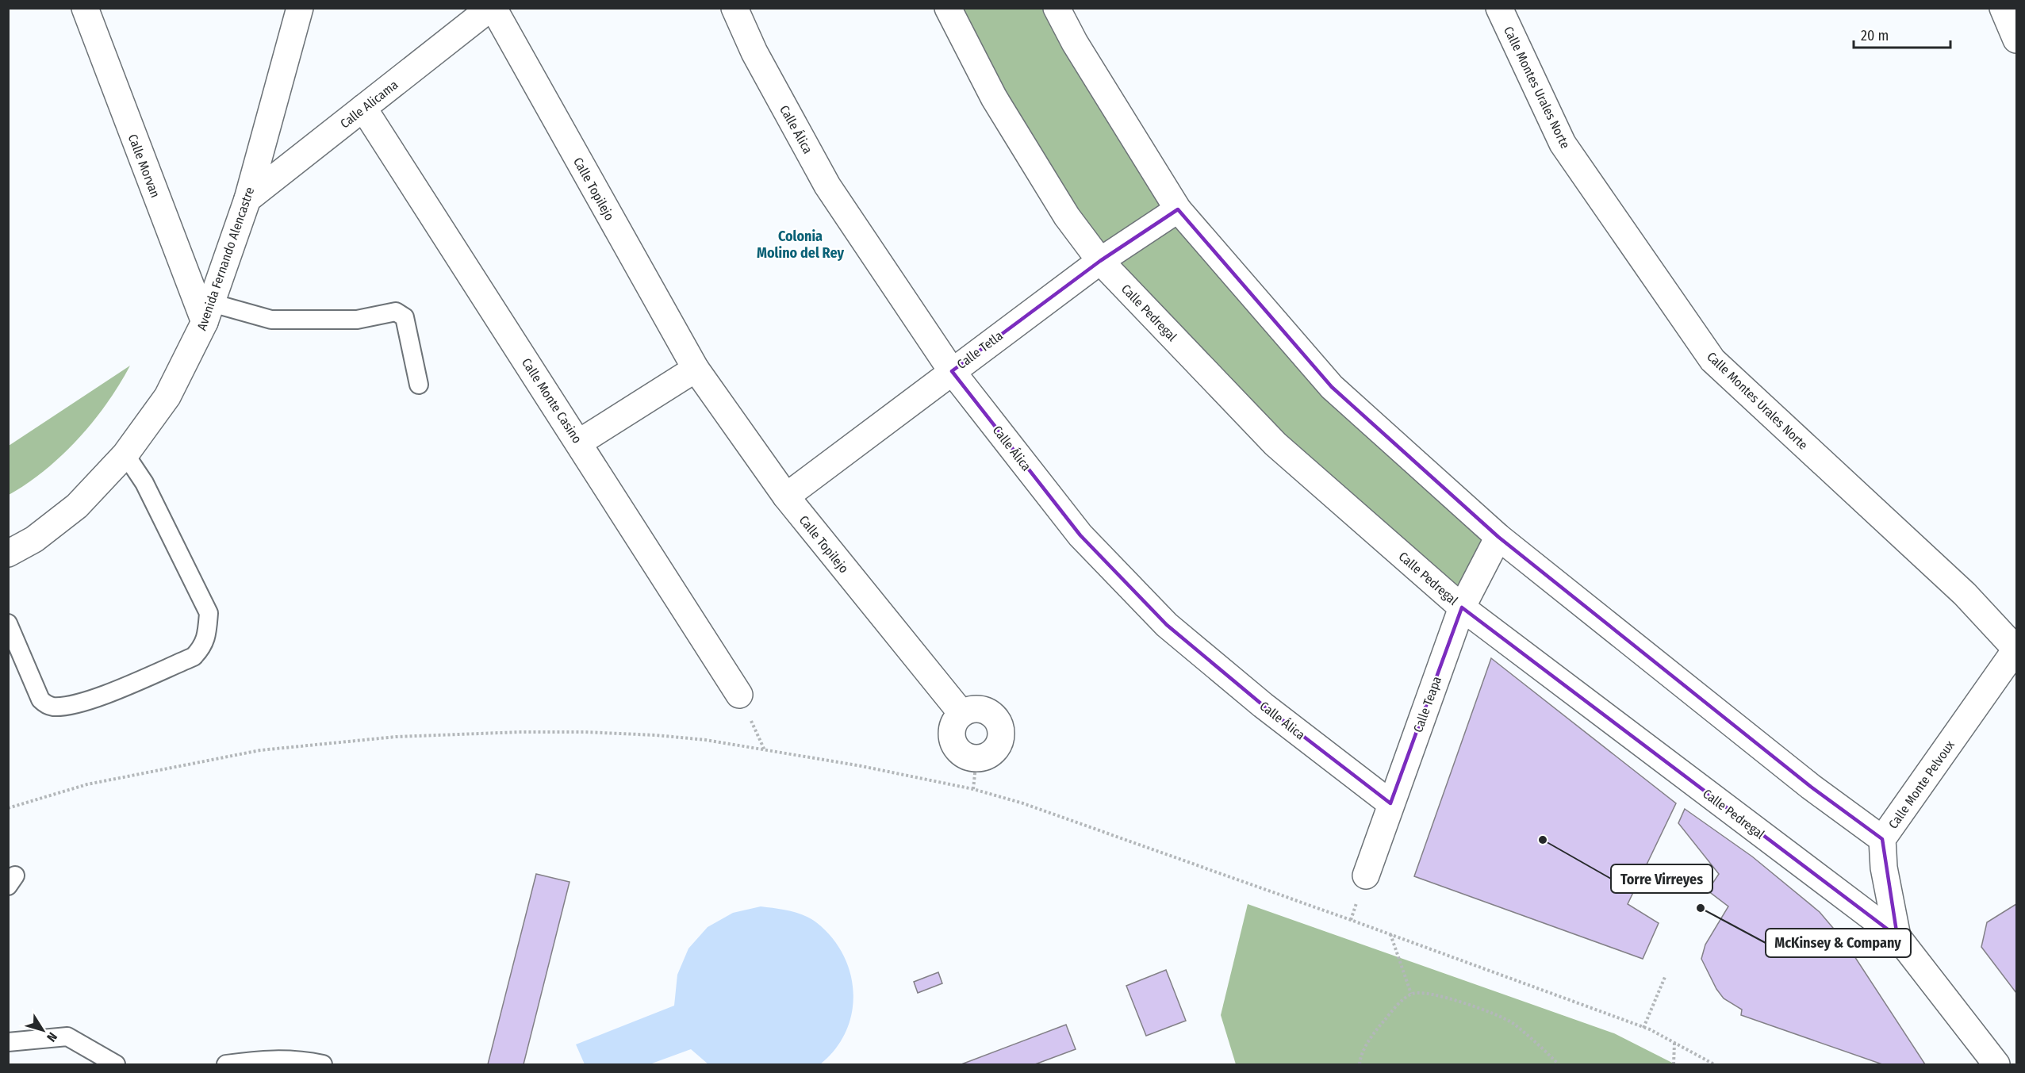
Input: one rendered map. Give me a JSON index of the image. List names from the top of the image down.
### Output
{
  "streets": {
    "street": [
      "Calle Montes Urales Norte",
      "Calle Alicama",
      "Calle Álica",
      "Calle Morvan",
      "Calle Topilejo",
      "Avenida Fernando Alencastre",
      "Calle Pedregal",
      "Calle Tetla",
      "Calle Monte Casino",
      "Calle Teapa",
      "Calle Monte Pelvoux"
    ]
  },
  "crossings": [
    ["Calle Montes Urales Norte", "Calle Monte Pelvoux"],
    ["Calle Alicama", "Calle Topilejo"],
    ["Calle Alicama", "Avenida Fernando Alencastre"],
    ["Calle Alicama", "Calle Monte Casino"],
    ["Calle Álica", "Calle Tetla"],
    ["Calle Álica", "Calle Teapa"],
    ["Calle Morvan", "Avenida Fernando Alencastre"],
    ["Calle Topilejo", "Calle Tetla"],
    ["Calle Pedregal", "Calle Tetla"],
    ["Calle Pedregal", "Calle Teapa"],
    ["Calle Pedregal", "Calle Monte Pelvoux"]
  ],
  "districts": ["Colonia Molino del Rey"],
  "places": ["Torre Virreyes", "McKinsey & Company"],
  "scale_bar": "20 m",
  "north": "bottom right"
}
